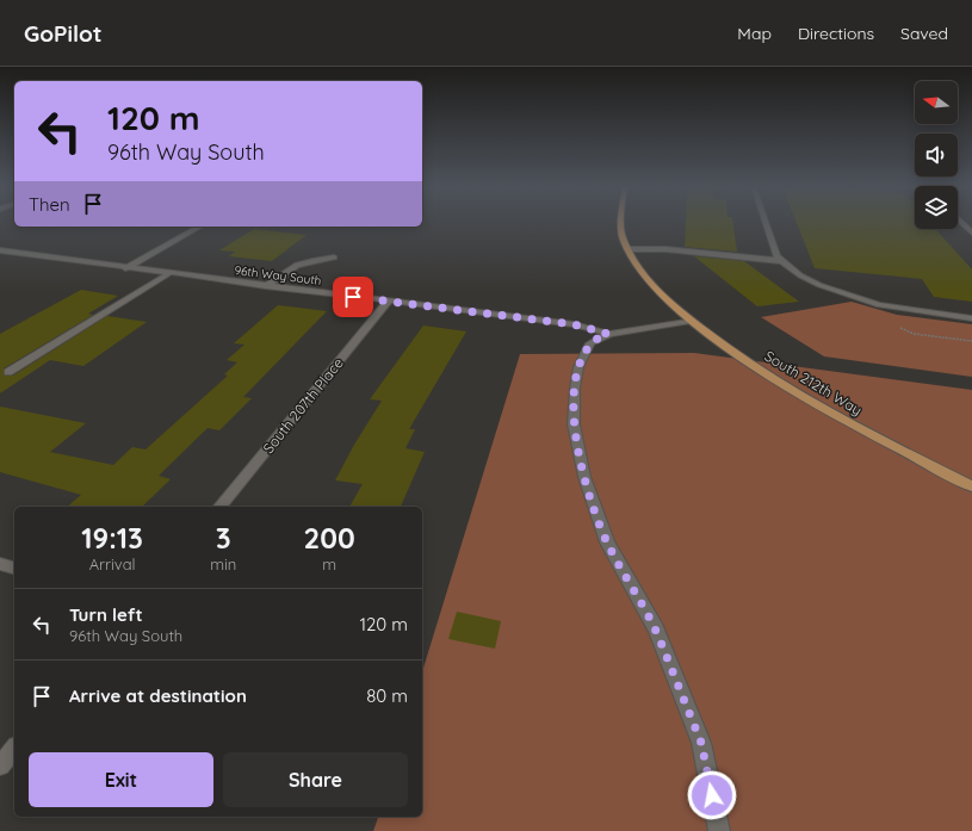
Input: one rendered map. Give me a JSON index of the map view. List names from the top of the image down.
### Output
{
  "streets": {
    "main road": ["South 212th Way"],
    "street": ["96th Way South", "South 207th Place"]
  },
  "crossings": [
    ["96th Way South", "South 207th Place"]
  ],
  "north": "left",
  "page": {
    "header": "GoPilot",
    "nav": ["Map", "Directions", "Saved"],
    "turn": ["120 m", "96th Way South"],
    "then": "Then",
    "eta": [
      "19:13",
      "Arrival",
      "3",
      "min",
      "200",
      "m"
    ],
    "list": [
      {
        "name": "Turn left",
        "note": "96th Way South",
        "value": "120 m"
      },
      {
        "name": "Arrive at destination",
        "value": "80 m"
      }
    ],
    "buttons": ["Exit", "Share"]
  }
}
